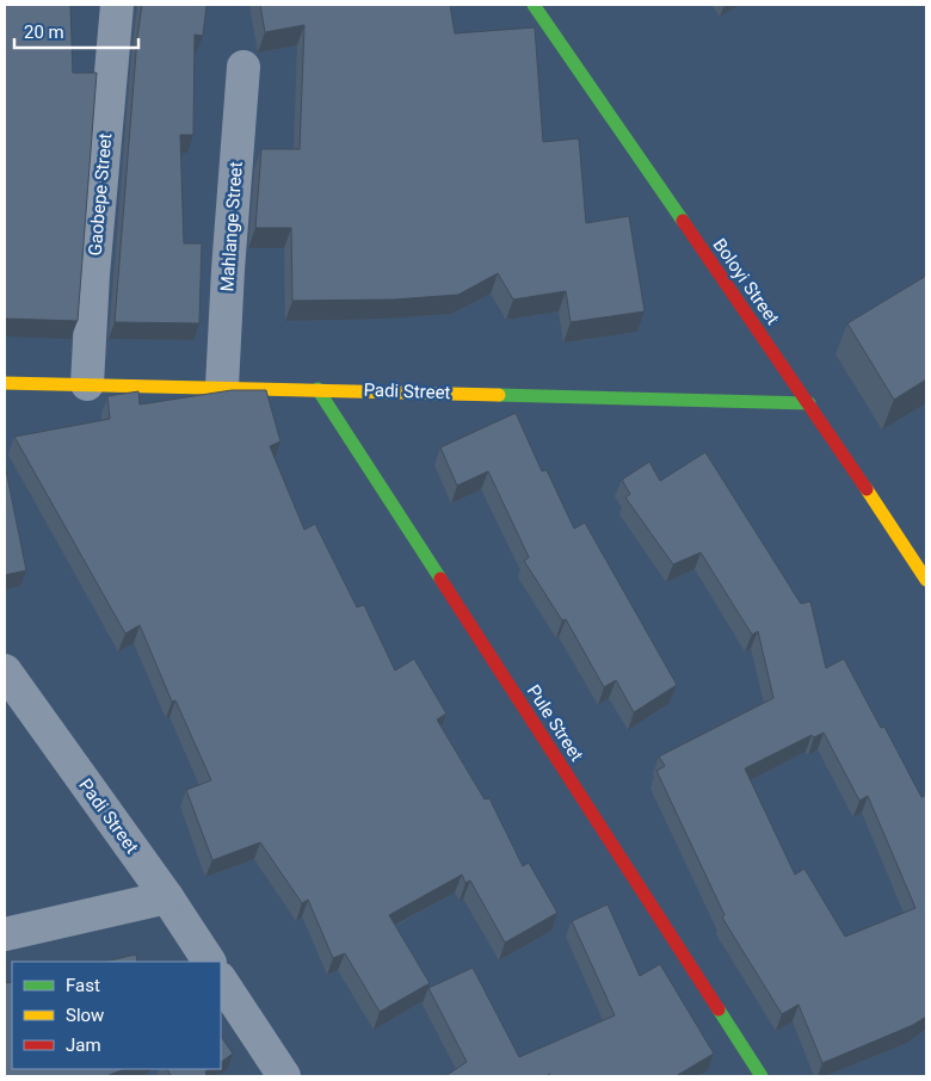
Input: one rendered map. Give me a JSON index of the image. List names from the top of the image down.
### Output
{
  "streets": {
    "street": [
      "Gaobepe Street",
      "Mahlange Street",
      "Boloyi Street",
      "Padi Street",
      "Pule Street"
    ]
  },
  "crossings": [
    ["Gaobepe Street", "Padi Street"],
    ["Mahlange Street", "Padi Street"],
    ["Boloyi Street", "Padi Street"],
    ["Padi Street", "Pule Street"]
  ],
  "legend": ["Fast", "Slow", "Jam"],
  "scale_bar": "20 m"
}
